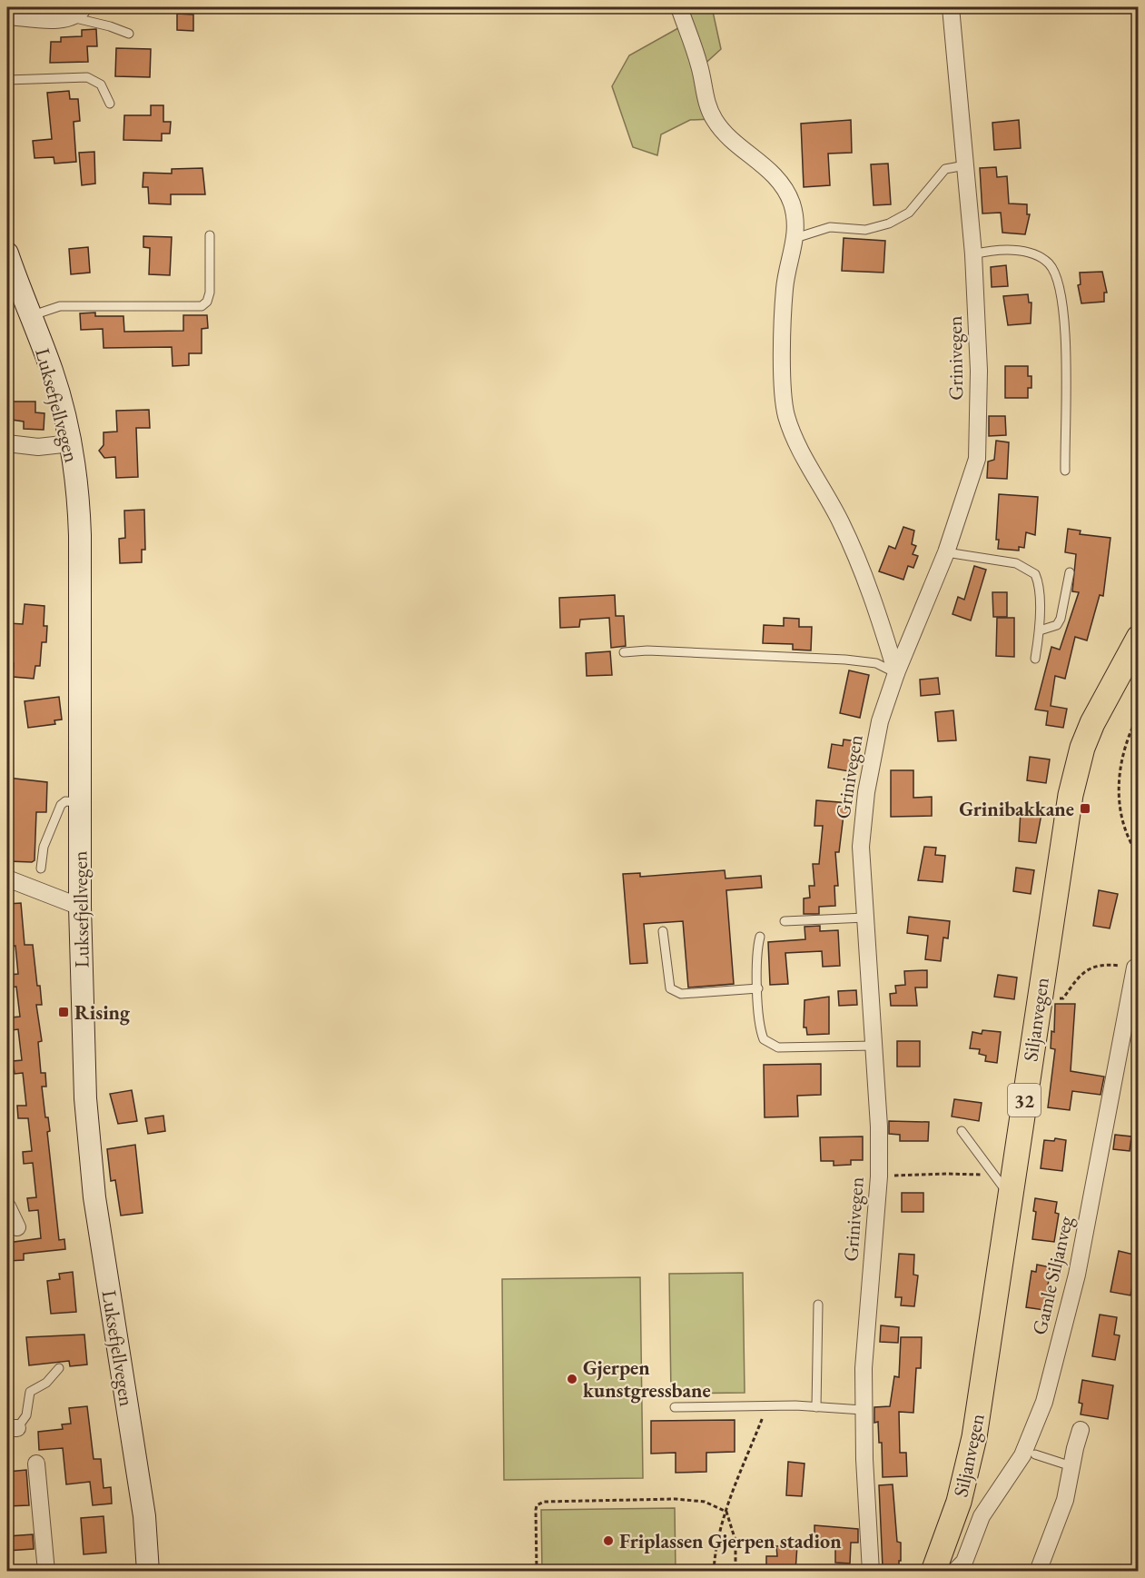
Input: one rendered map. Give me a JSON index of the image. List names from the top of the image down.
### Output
{
  "streets": {
    "main road": ["Luksefjellvegen", "Siljanvegen", "32"],
    "street": ["Grinivegen", "Gamle Siljanveg"]
  },
  "crossings": [
    ["Siljanvegen", "Gamle Siljanveg"]
  ],
  "places": {
    "transit": ["Grinibakkane", "Rising"],
    "other": ["Gjerpen kunstgressbane", "Friplassen Gjerpen stadion"]
  }
}
